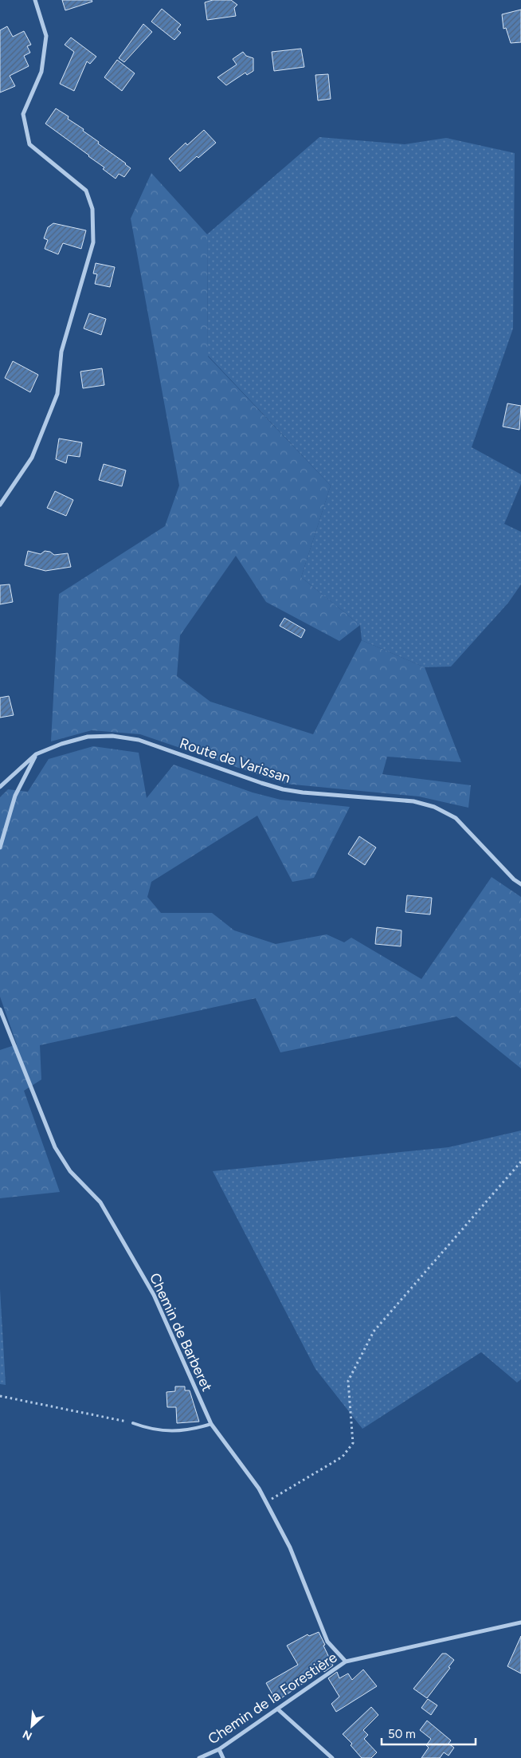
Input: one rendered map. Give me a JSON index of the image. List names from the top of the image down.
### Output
{
  "streets": {
    "street": ["Route de Varissan", "Chemin de Barberet", "Chemin de la Forestière"]
  },
  "crossings": [
    ["Chemin de Barberet", "Chemin de la Forestière"]
  ],
  "scale_bar": "50 m",
  "north": "bottom left"
}
